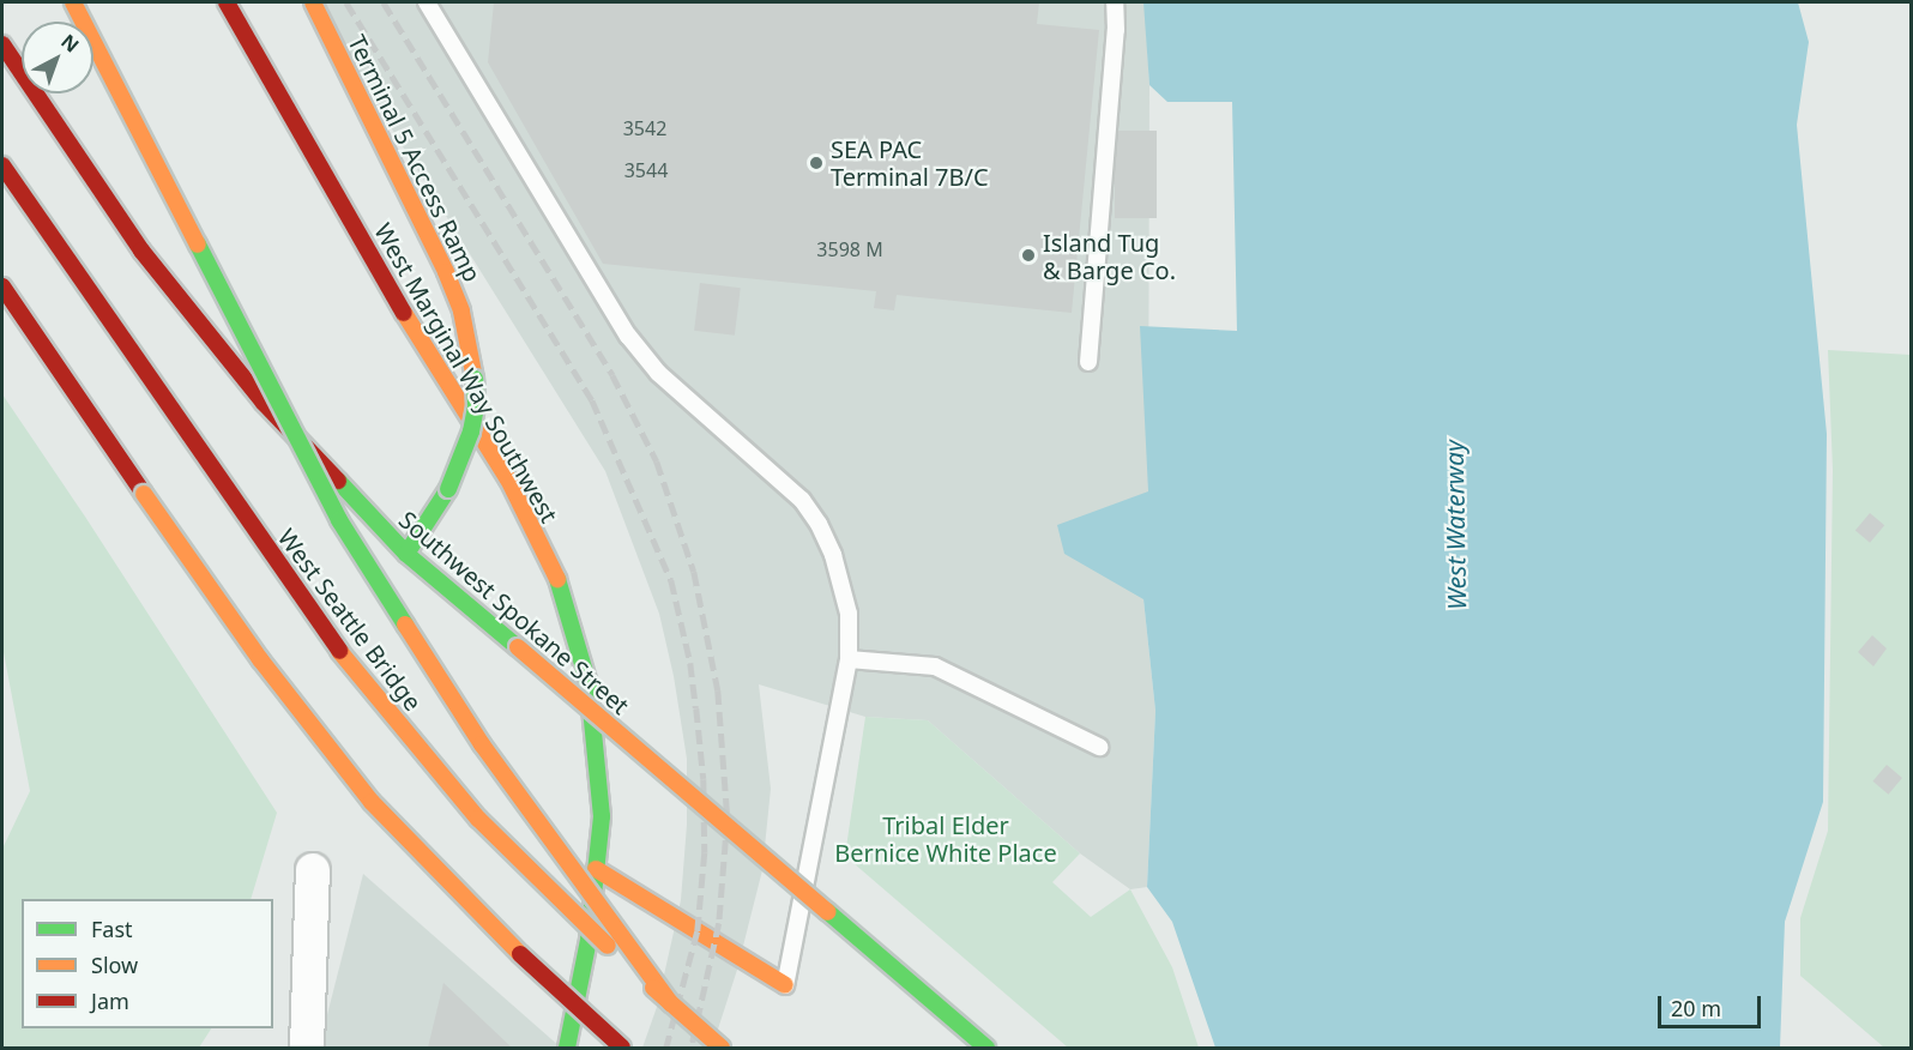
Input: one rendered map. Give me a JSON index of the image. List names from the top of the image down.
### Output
{
  "streets": {
    "main road": [
      "Terminal 5 Access Ramp",
      "West Marginal Way Southwest",
      "Southwest Spokane Street",
      "West Seattle Bridge"
    ]
  },
  "crossings": [
    ["Terminal 5 Access Ramp", "Southwest Spokane Street"]
  ],
  "water": ["West Waterway"],
  "parks": ["Tribal Elder Bernice White Place"],
  "places": ["SEA PAC Terminal 7B/C", "Island Tug & Barge Co."],
  "house_numbers": ["3542", "3544", "3598 M"],
  "legend": ["Fast", "Slow", "Jam"],
  "scale_bar": "20 m",
  "north": "top right"
}
